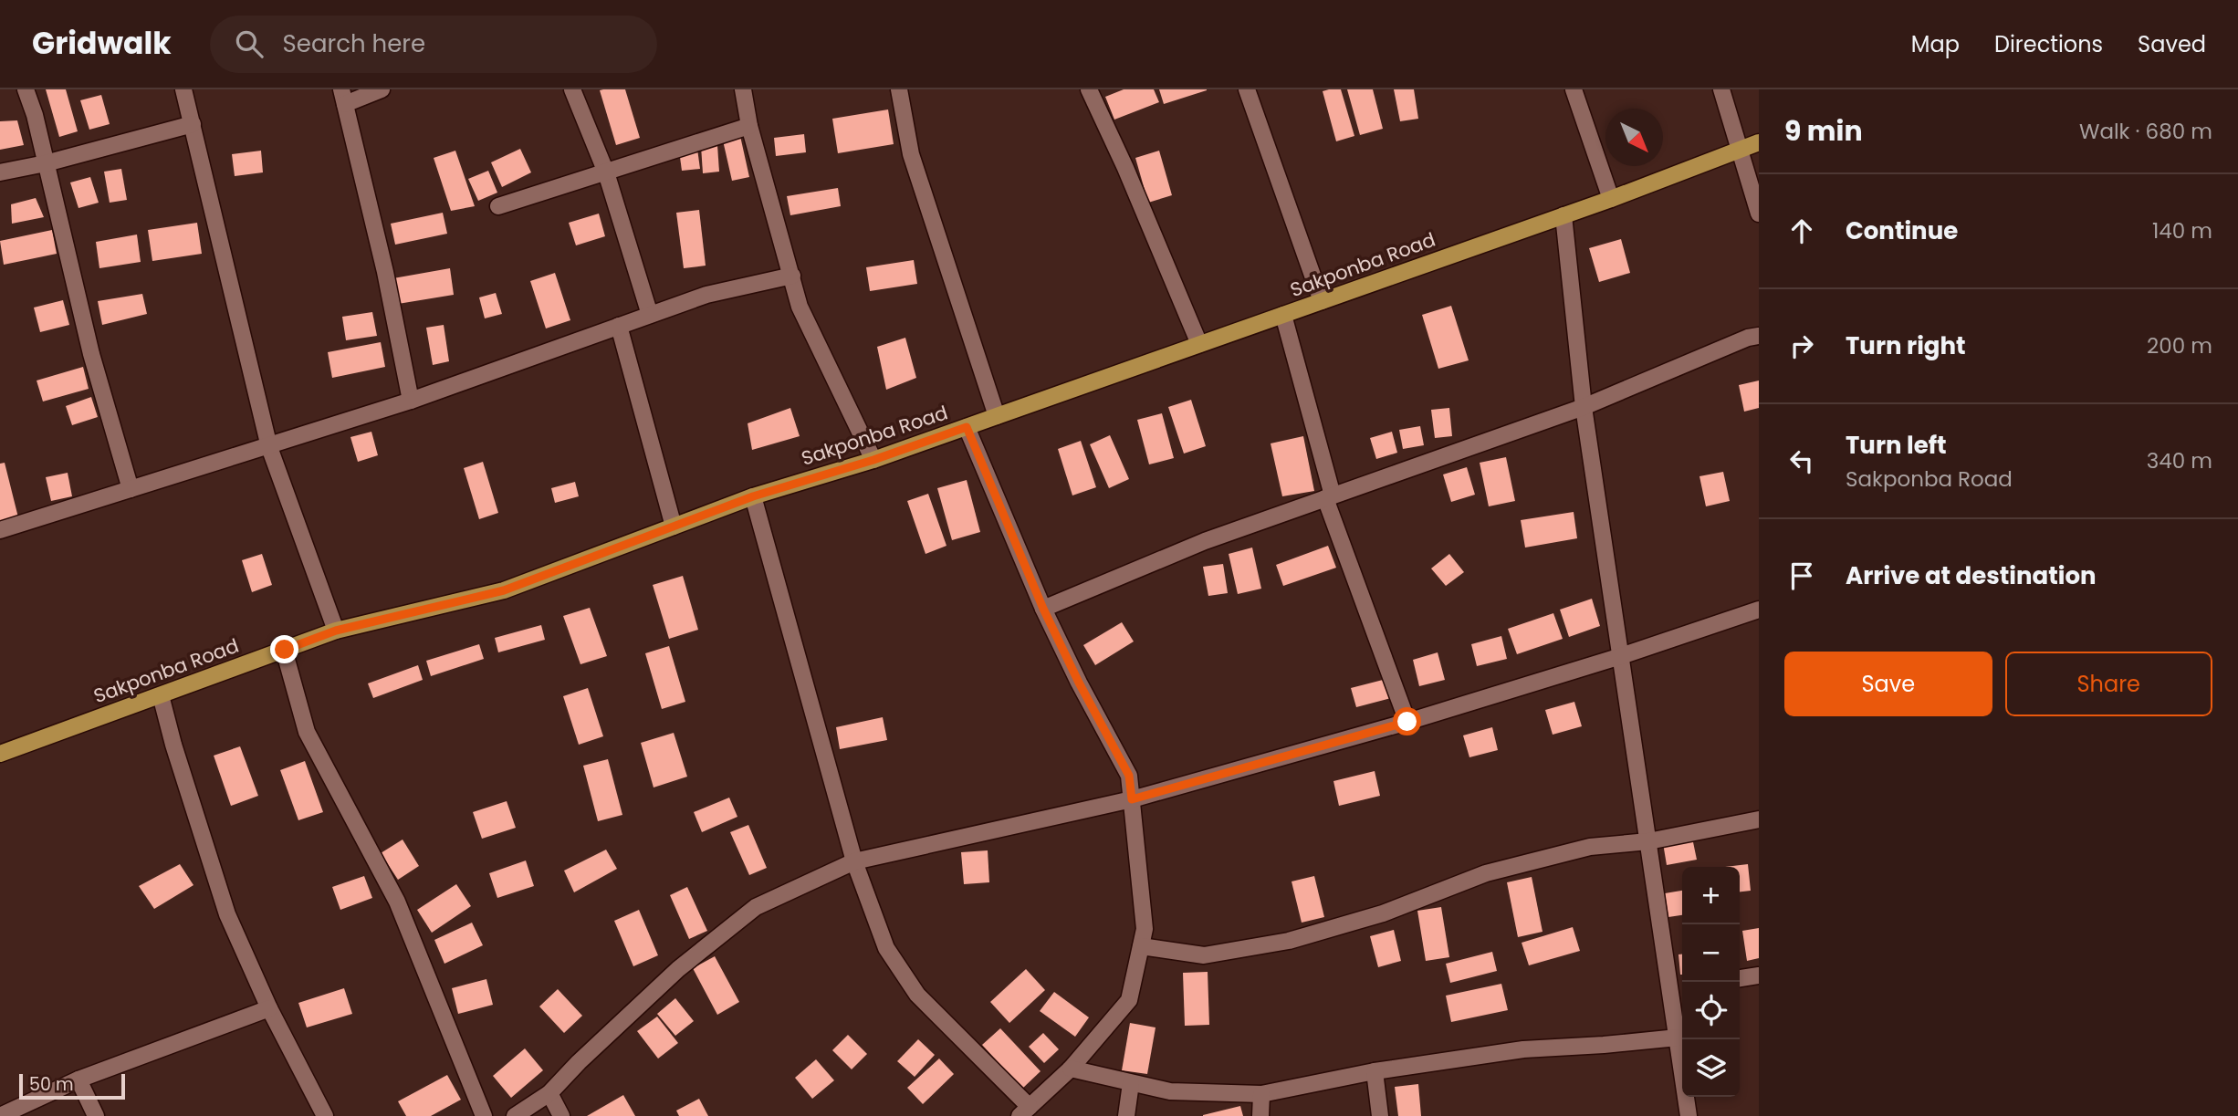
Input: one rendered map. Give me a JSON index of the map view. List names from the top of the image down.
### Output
{
  "streets": {
    "main road": ["Sakponba Road"]
  },
  "scale_bar": "50 m",
  "north": "bottom right",
  "page": {
    "header": "Gridwalk",
    "search": "Search here",
    "nav": ["Map", "Directions", "Saved"],
    "heading": ["9 min", "Walk · 680 m"],
    "list": [
      ["Continue", "140 m"],
      ["Turn right", "200 m"],
      ["Turn left", "Sakponba Road", "340 m"],
      "Arrive at destination"
    ],
    "buttons": ["Save", "Share"],
    "map_buttons": ["+", "−"],
    "scale": "50 m"
  }
}
